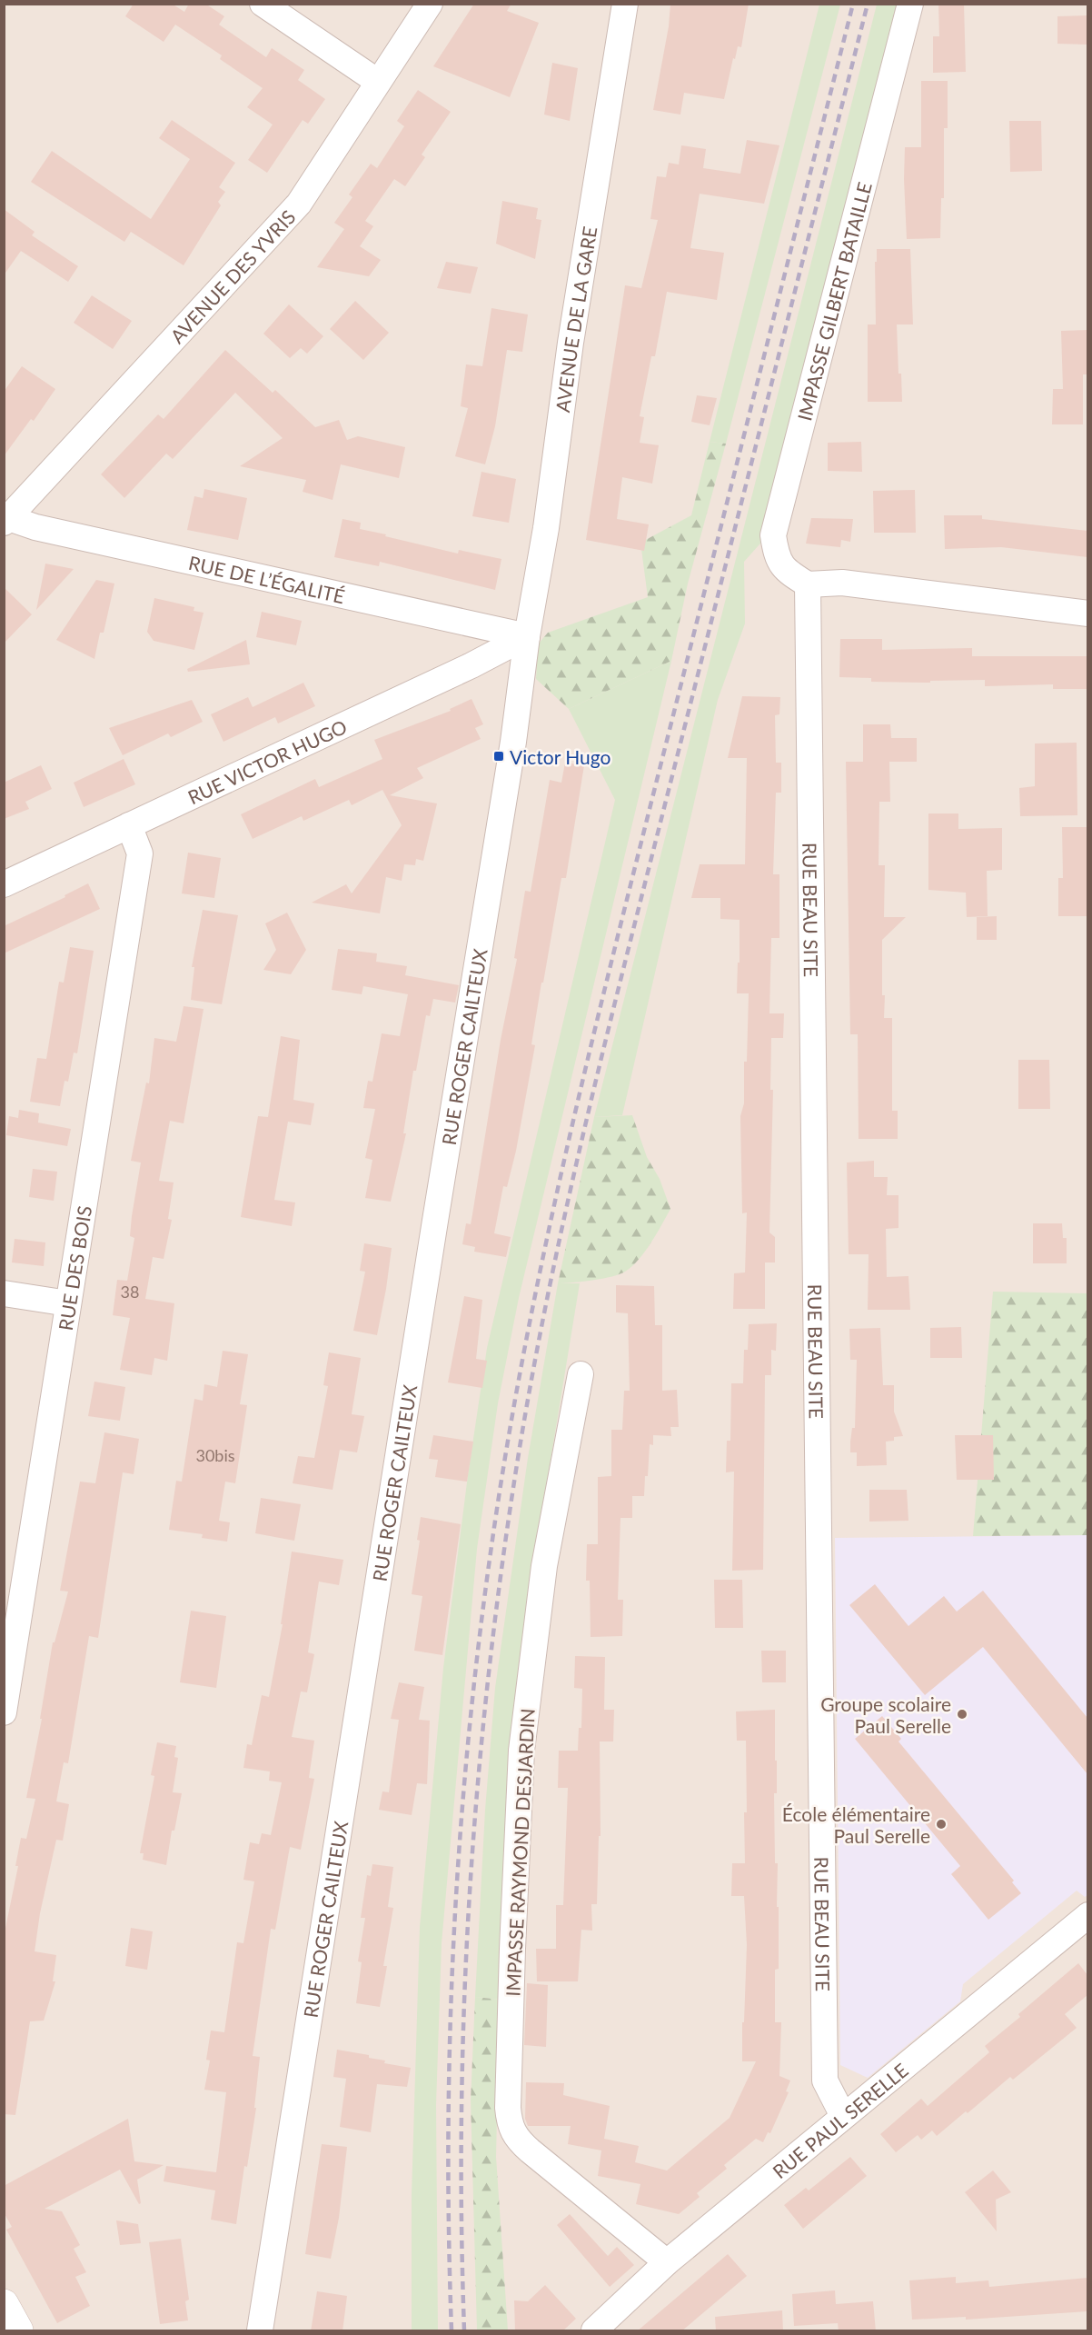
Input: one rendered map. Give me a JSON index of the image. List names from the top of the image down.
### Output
{
  "streets": {
    "street": [
      "AVENUE DES YVRIS",
      "IMPASSE GILBERT BATAILLE",
      "AVENUE DE LA GARE",
      "RUE DE L’ÉGALITÉ",
      "RUE VICTOR HUGO",
      "RUE BEAU SITE",
      "RUE ROGER CAILTEUX",
      "RUE DES BOIS",
      "IMPASSE RAYMOND DESJARDIN",
      "RUE PAUL SERELLE"
    ]
  },
  "crossings": [
    ["AVENUE DES YVRIS", "RUE DE L’ÉGALITÉ"],
    ["IMPASSE GILBERT BATAILLE", "RUE BEAU SITE"],
    ["AVENUE DE LA GARE", "RUE DE L’ÉGALITÉ"],
    ["AVENUE DE LA GARE", "RUE VICTOR HUGO"],
    ["AVENUE DE LA GARE", "RUE ROGER CAILTEUX"],
    ["RUE DE L’ÉGALITÉ", "RUE VICTOR HUGO"],
    ["RUE DE L’ÉGALITÉ", "RUE ROGER CAILTEUX"],
    ["RUE VICTOR HUGO", "RUE ROGER CAILTEUX"],
    ["RUE VICTOR HUGO", "RUE DES BOIS"],
    ["RUE BEAU SITE", "RUE PAUL SERELLE"],
    ["IMPASSE RAYMOND DESJARDIN", "RUE PAUL SERELLE"]
  ],
  "places": {
    "transit": ["Victor Hugo"],
    "other": ["Groupe scolaire Paul Serelle", "École élémentaire Paul Serelle"]
  },
  "house_numbers": ["38", "30bis"]
}
